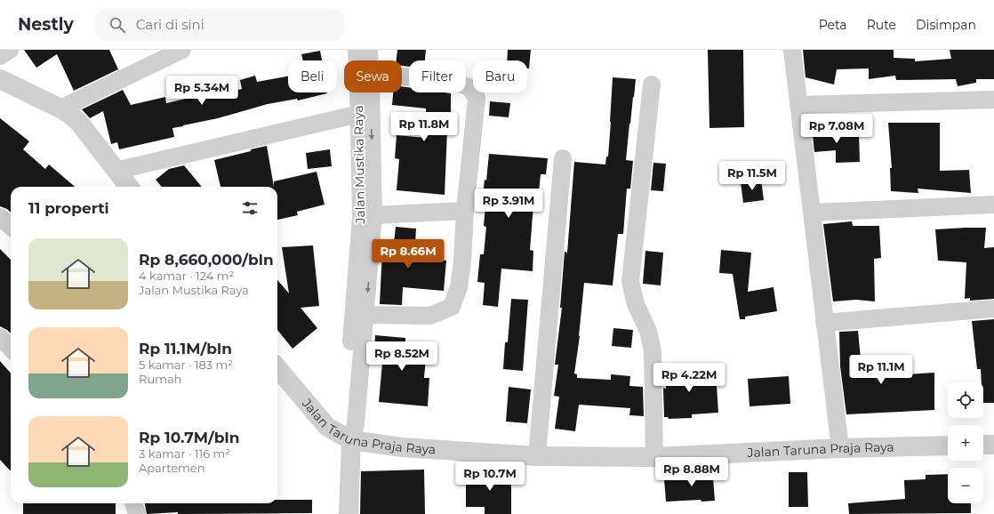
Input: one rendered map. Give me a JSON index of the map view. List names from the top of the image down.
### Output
{
  "streets": {
    "street": ["Jalan Mustika Raya", "Jalan Taruna Praja Raya"]
  },
  "crossings": [
    ["Jalan Mustika Raya", "Jalan Taruna Praja Raya"]
  ],
  "page": {
    "header": "Nestly",
    "search": "Cari di sini",
    "nav": ["Peta", "Rute", "Disimpan"],
    "chip": [
      "Beli",
      "Sewa",
      "Filter",
      "Baru"
    ],
    "price": [
      "Rp 5.34M",
      "Rp 11.8M",
      "Rp 7.08M",
      "Rp 11.5M",
      "Rp 3.91M",
      "Rp 8.66M",
      "Rp 8.52M",
      "Rp 11.1M",
      "Rp 4.22M",
      "Rp 8.88M",
      "Rp 10.7M"
    ],
    "heading": "11 properti",
    "list": [
      {
        "name": "Rp 8,660,000/bln",
        "note": "4 kamar · 124 m² · Jalan Mustika Raya"
      },
      {
        "name": "Rp 11.1M/bln",
        "note": "5 kamar · 183 m² · Rumah"
      },
      {
        "name": "Rp 10.7M/bln",
        "note": "3 kamar · 116 m² · Apartemen"
      }
    ],
    "map_buttons": ["+", "−"]
  }
}
